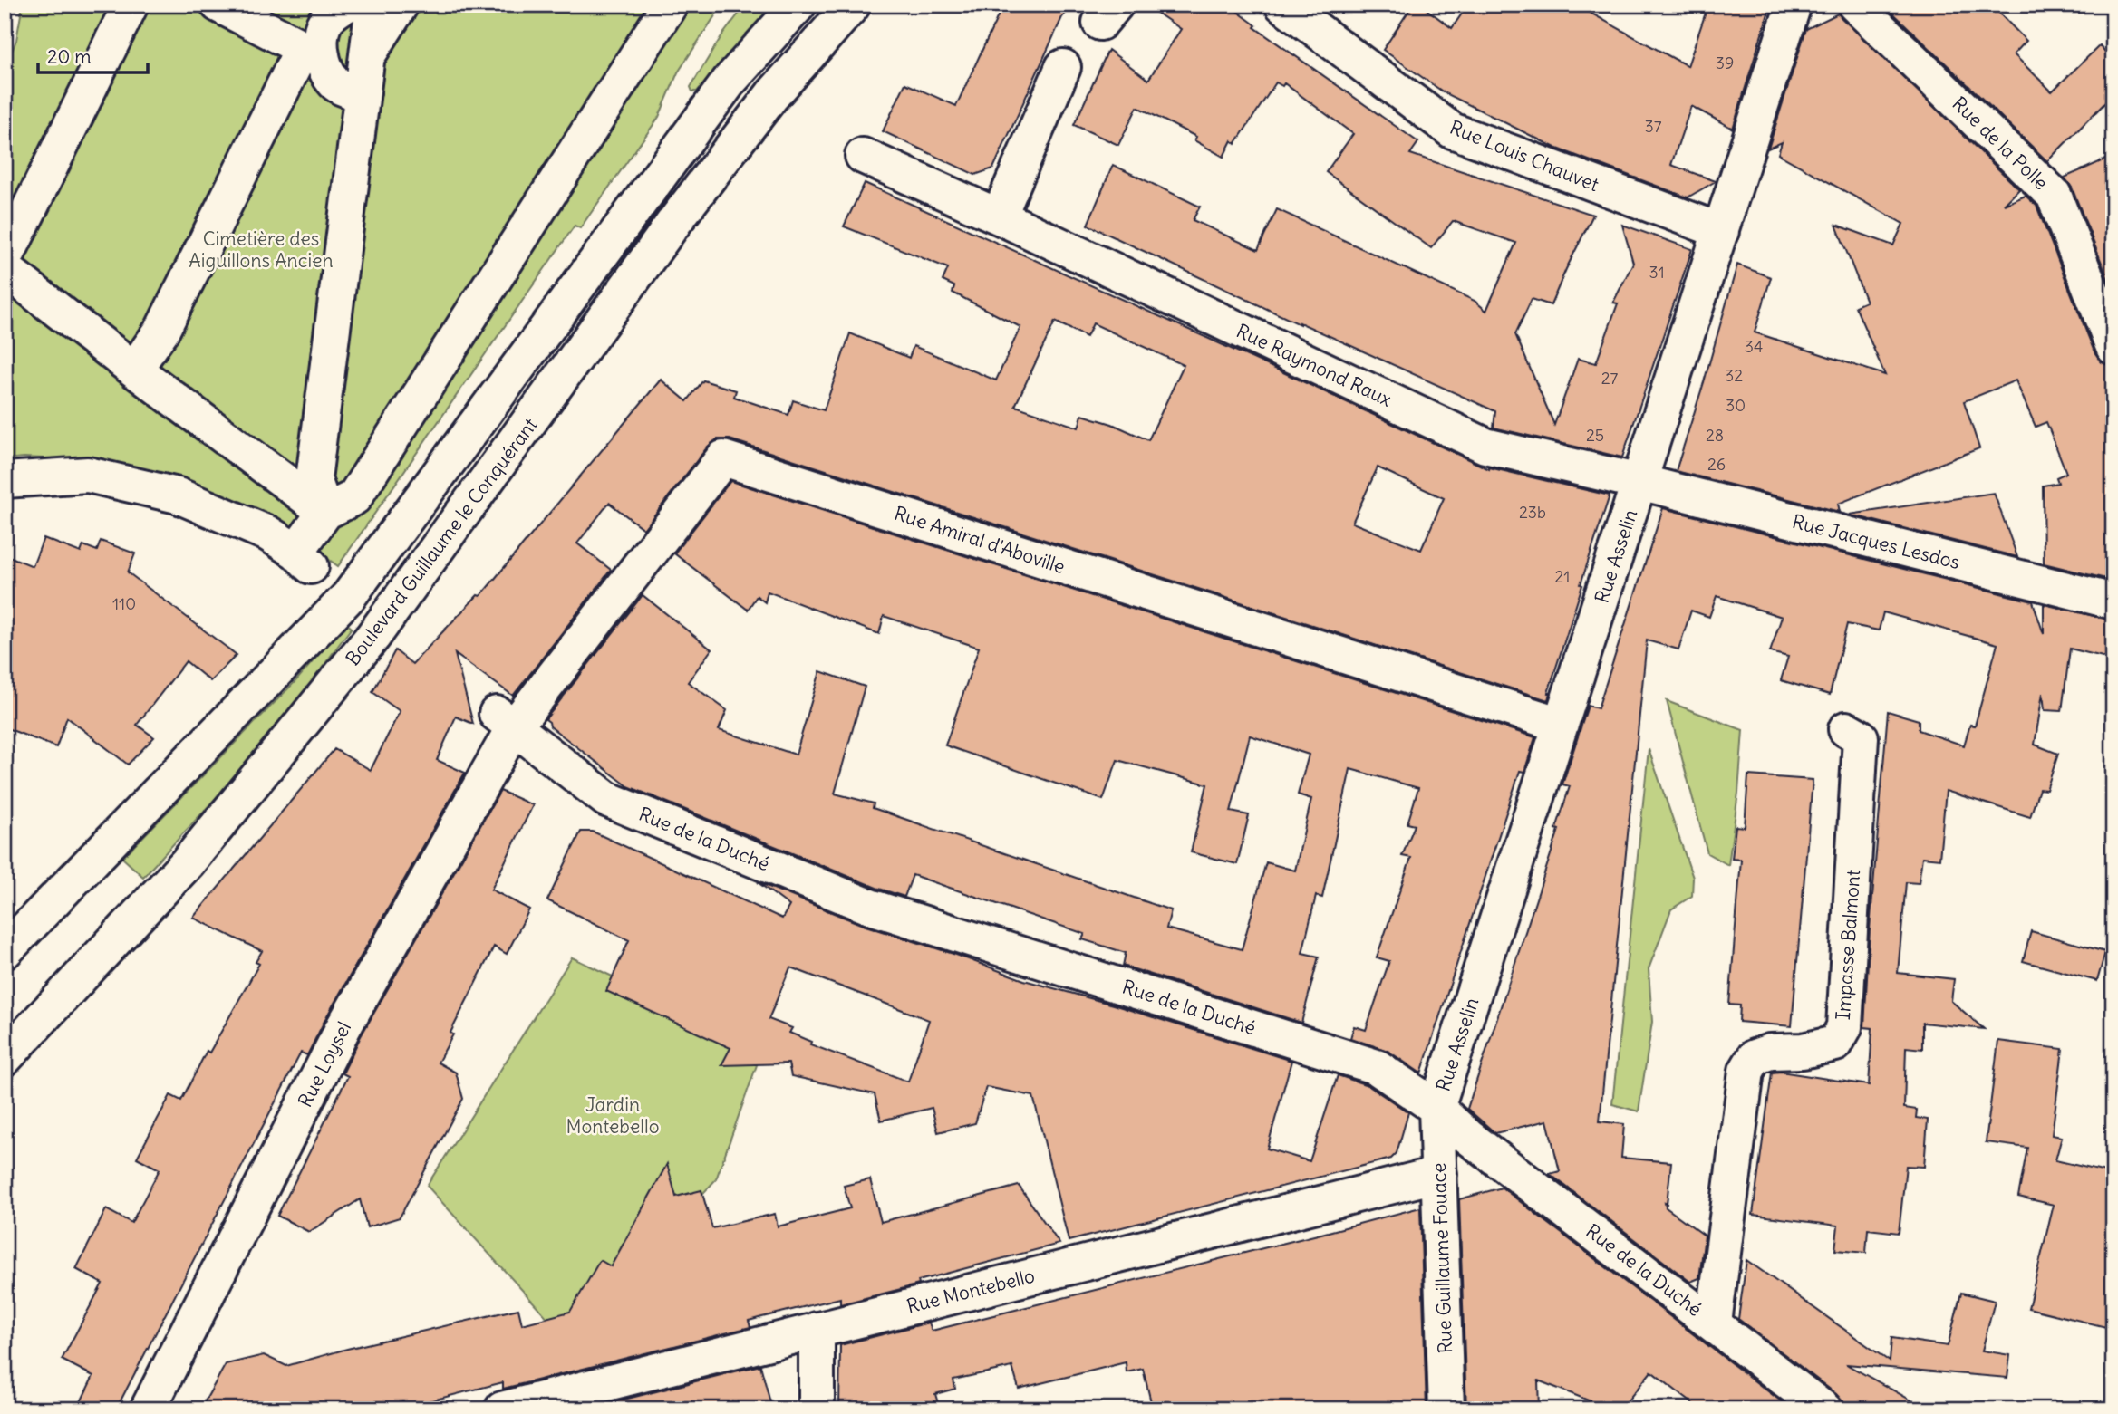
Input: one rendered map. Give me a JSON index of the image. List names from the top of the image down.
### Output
{
  "streets": {
    "street": [
      "Rue de la Polle",
      "Rue Louis Chauvet",
      "Rue Raymond Raux",
      "Rue Amiral d'Aboville",
      "Boulevard Guillaume le Conquérant",
      "Rue Jacques Lesdos",
      "Rue Asselin",
      "Rue de la Duché",
      "Impasse Balmont",
      "Rue Loysel",
      "Rue Guillaume Fouace",
      "Rue Montebello"
    ]
  },
  "crossings": [
    ["Rue Louis Chauvet", "Rue Asselin"],
    ["Rue Raymond Raux", "Rue Jacques Lesdos"],
    ["Rue Raymond Raux", "Rue Asselin"],
    ["Rue Amiral d'Aboville", "Rue Asselin"],
    ["Rue Amiral d'Aboville", "Rue de la Duché"],
    ["Rue Amiral d'Aboville", "Rue Loysel"],
    ["Rue Jacques Lesdos", "Rue Asselin"],
    ["Rue Asselin", "Rue de la Duché"],
    ["Rue Asselin", "Rue Guillaume Fouace"],
    ["Rue de la Duché", "Impasse Balmont"],
    ["Rue de la Duché", "Rue Loysel"],
    ["Rue de la Duché", "Rue Guillaume Fouace"],
    ["Rue Guillaume Fouace", "Rue Montebello"]
  ],
  "parks": ["Cimetière des Aiguillons Ancien", "Jardin Montebello"],
  "house_numbers": [
    "39",
    "37",
    "31",
    "34",
    "32",
    "27",
    "30",
    "25",
    "28",
    "26",
    "23b",
    "21",
    "110"
  ],
  "scale_bar": "20 m"
}
